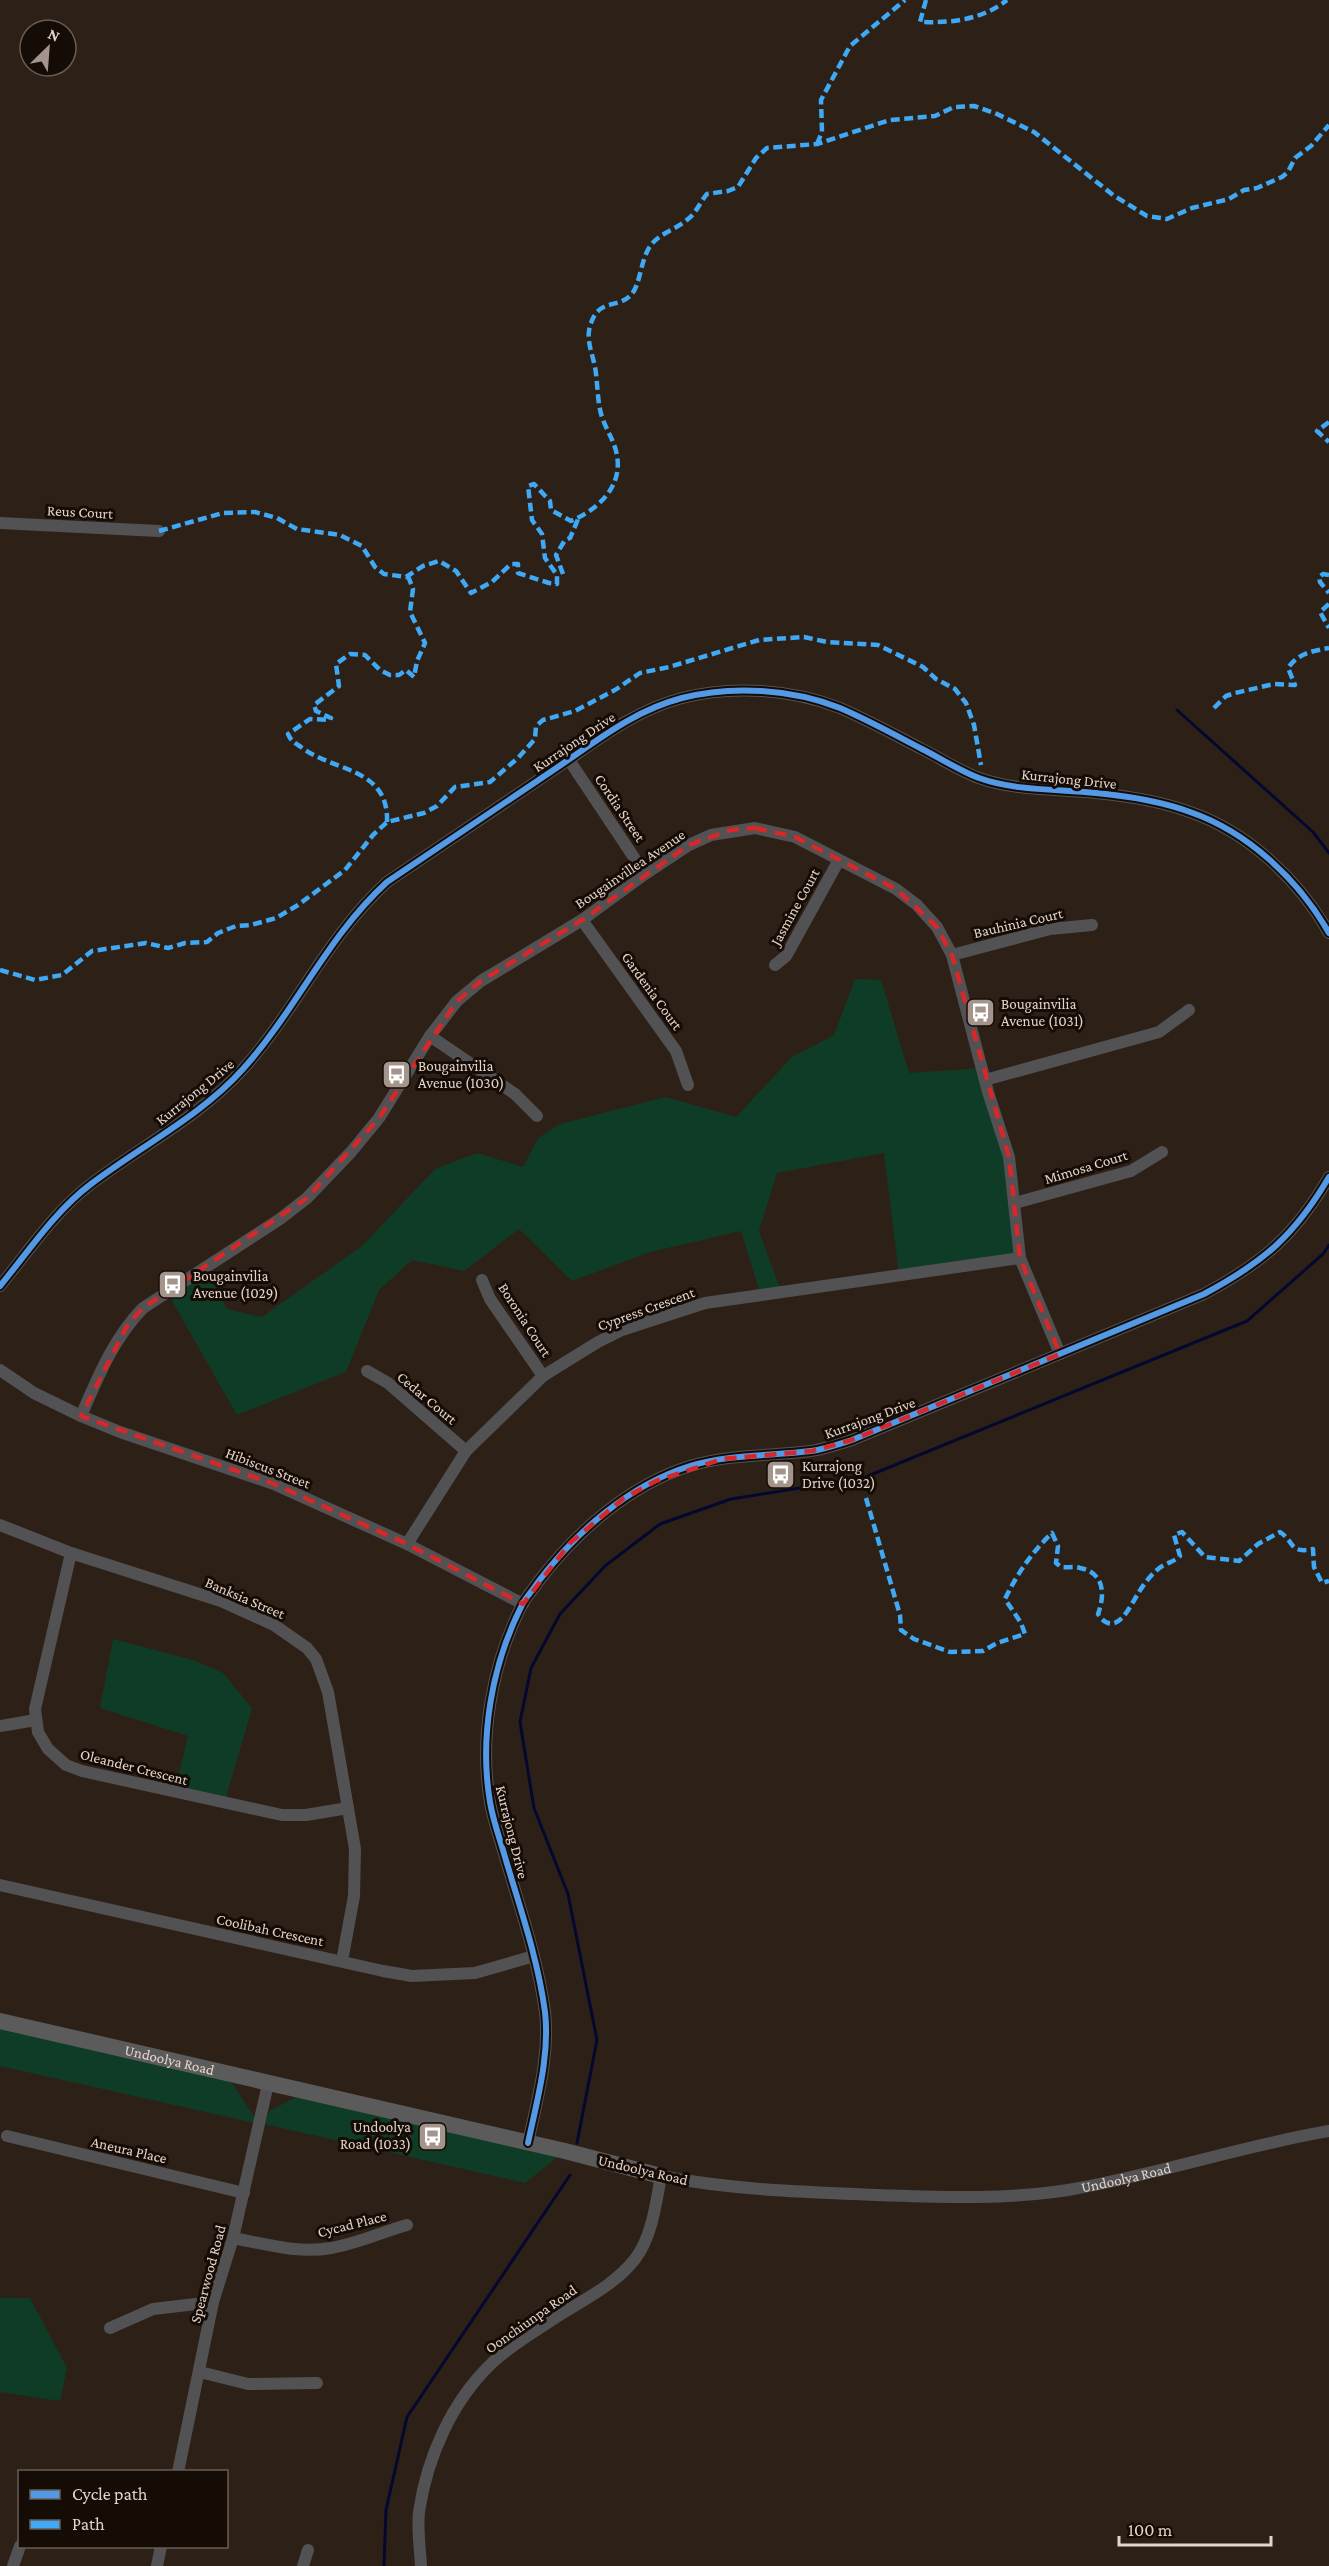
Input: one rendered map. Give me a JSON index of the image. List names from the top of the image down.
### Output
{
  "streets": {
    "main road": ["Undoolya Road"],
    "street": [
      "Reus Court",
      "Kurrajong Drive",
      "Cordia Street",
      "Bougainvillea Avenue",
      "Jasmine Court",
      "Bauhinia Court",
      "Gardenia Court",
      "Mimosa Court",
      "Cypress Crescent",
      "Boronia Court",
      "Cedar Court",
      "Hibiscus Street",
      "Banksia Street",
      "Oleander Crescent",
      "Coolibah Crescent",
      "Aneura Place",
      "Cycad Place",
      "Spearwood Road",
      "Oonchiunpa Road"
    ]
  },
  "crossings": [
    ["Kurrajong Drive", "Cordia Street"],
    ["Kurrajong Drive", "Bougainvillea Avenue"],
    ["Kurrajong Drive", "Hibiscus Street"],
    ["Kurrajong Drive", "Coolibah Crescent"],
    ["Kurrajong Drive", "Undoolya Road"],
    ["Cordia Street", "Bougainvillea Avenue"],
    ["Bougainvillea Avenue", "Jasmine Court"],
    ["Bougainvillea Avenue", "Bauhinia Court"],
    ["Bougainvillea Avenue", "Gardenia Court"],
    ["Bougainvillea Avenue", "Mimosa Court"],
    ["Bougainvillea Avenue", "Cypress Crescent"],
    ["Bougainvillea Avenue", "Hibiscus Street"],
    ["Cypress Crescent", "Boronia Court"],
    ["Cypress Crescent", "Cedar Court"],
    ["Cypress Crescent", "Hibiscus Street"],
    ["Banksia Street", "Oleander Crescent"],
    ["Banksia Street", "Coolibah Crescent"],
    ["Undoolya Road", "Spearwood Road"],
    ["Undoolya Road", "Oonchiunpa Road"],
    ["Aneura Place", "Spearwood Road"],
    ["Cycad Place", "Spearwood Road"]
  ],
  "places": {
    "bus stop": [
      "Bougainvilia Avenue (1031)",
      "Bougainvilia Avenue (1030)",
      "Bougainvilia Avenue (1029)",
      "Kurrajong Drive (1032)",
      "Undoolya Road (1033)"
    ]
  },
  "legend": ["Cycle path", "Path"],
  "scale_bar": "100 m",
  "north": "top right"
}
